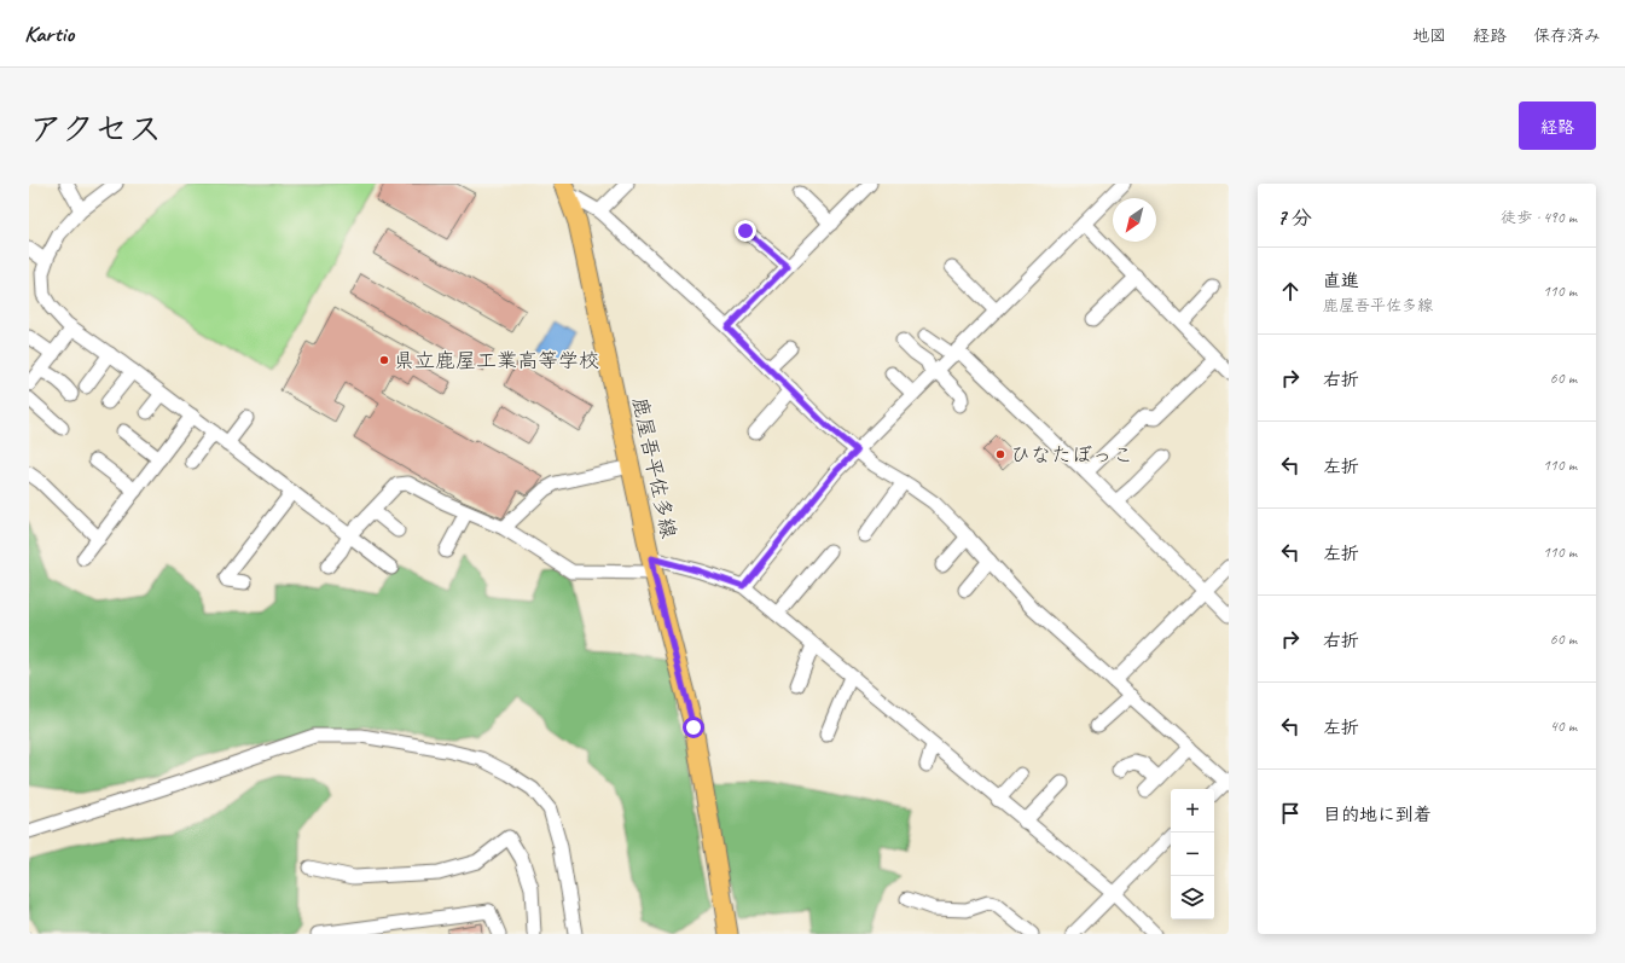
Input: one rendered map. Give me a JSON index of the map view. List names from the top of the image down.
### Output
{
  "streets": {
    "main road": ["鹿屋吾平佐多線"]
  },
  "places": ["県立鹿屋工業高等学校", "ひなたぼっこ"],
  "north": "bottom left",
  "page": {
    "header": "Kartio",
    "nav": ["地図", "経路", "保存済み"],
    "title": "アクセス",
    "buttons": "経路",
    "heading": ["7 分", "徒歩 · 490 m"],
    "list": [
      ["直進", "鹿屋吾平佐多線", "110 m"],
      ["右折", "60 m"],
      ["左折", "110 m"],
      ["左折", "110 m"],
      ["右折", "60 m"],
      ["左折", "40 m"],
      "目的地に到着"
    ],
    "map_buttons": ["+", "−"]
  }
}
